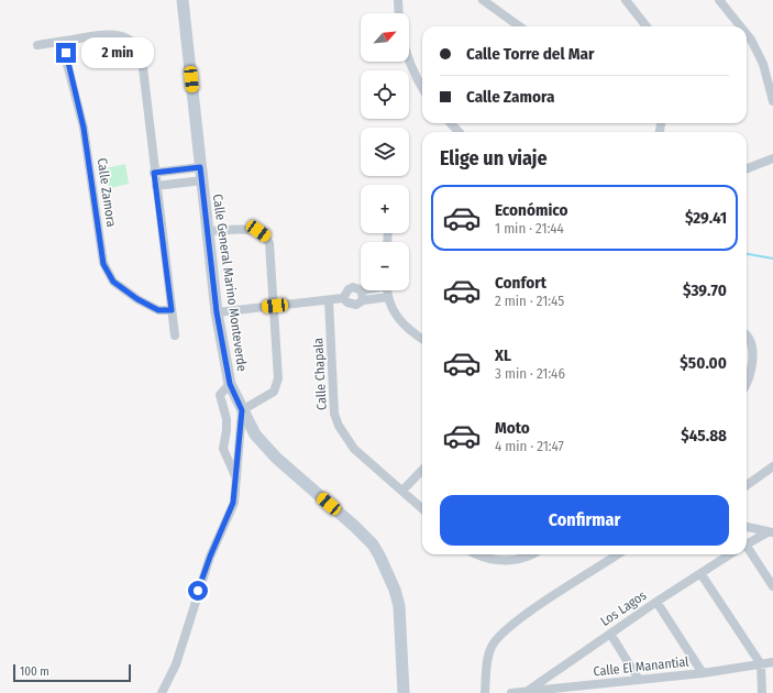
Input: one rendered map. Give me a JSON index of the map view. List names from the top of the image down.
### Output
{
  "streets": {
    "street": [
      "Calle Zamora",
      "Calle General Marino Monteverde",
      "Calle Chapala",
      "Los Lagos",
      "Calle El Manantial"
    ]
  },
  "crossings": [
    ["Los Lagos", "Calle El Manantial"]
  ],
  "scale_bar": "100 m",
  "north": "top right",
  "page": {
    "map_buttons": ["+", "−"],
    "banner": ["Calle Torre del Mar", "Calle Zamora"],
    "bubble": "2 min",
    "heading": "Elige un viaje",
    "list": [
      {
        "name": "Económico",
        "note": "1 min · 21:44",
        "value": "$29.41"
      },
      {
        "name": "Confort",
        "note": "2 min · 21:45",
        "value": "$39.70"
      },
      {
        "name": "XL",
        "note": "3 min · 21:46",
        "value": "$50.00"
      },
      {
        "name": "Moto",
        "note": "4 min · 21:47",
        "value": "$45.88"
      }
    ],
    "buttons": "Confirmar",
    "scale": "100 m"
  }
}
